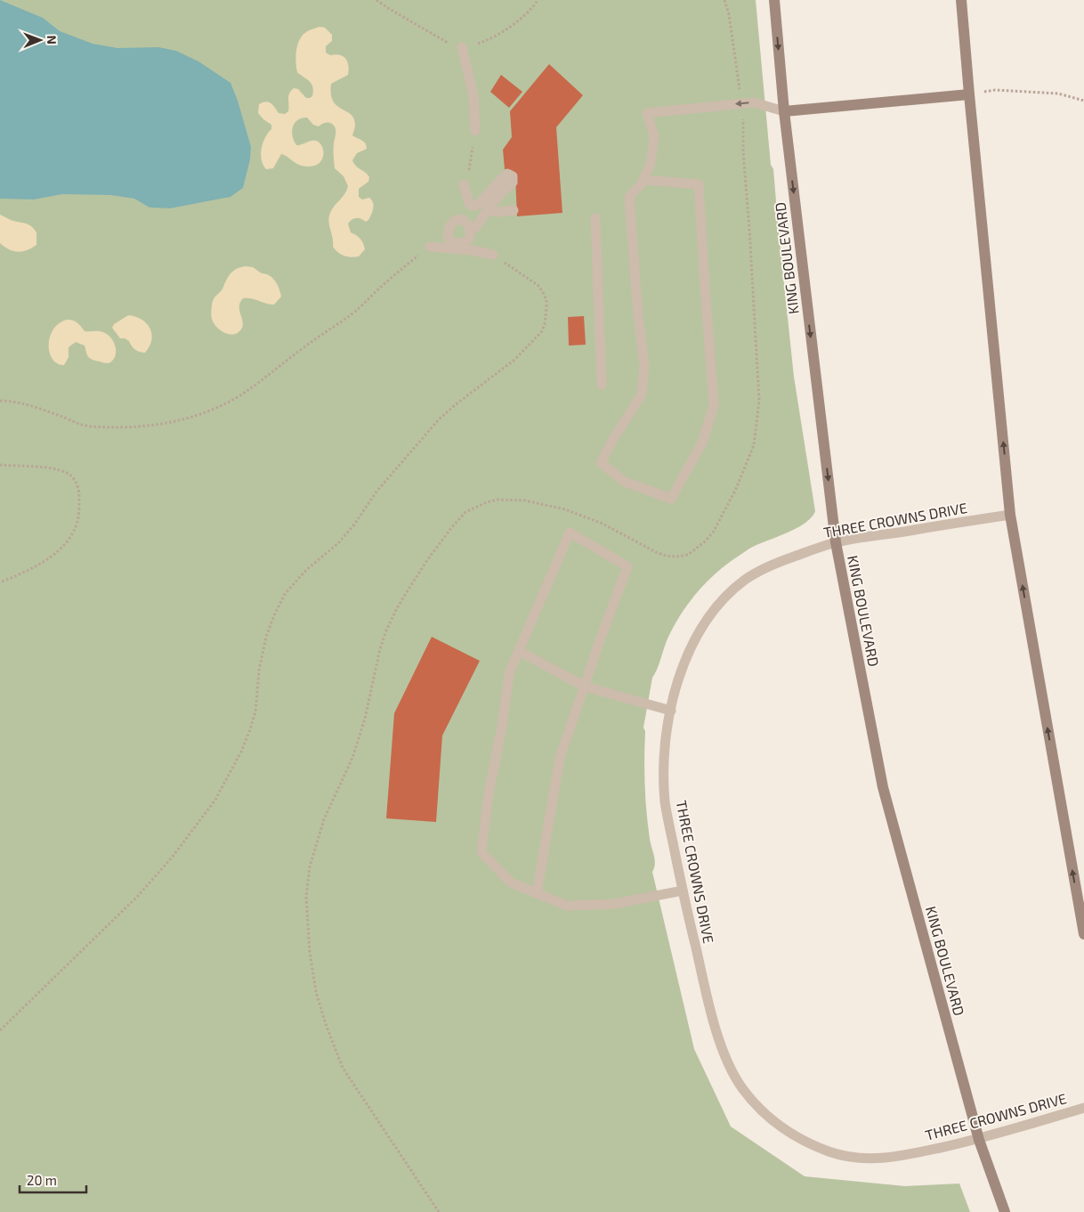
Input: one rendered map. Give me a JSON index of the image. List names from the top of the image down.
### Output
{
  "streets": {
    "street": ["KING BOULEVARD"],
    "lane": ["THREE CROWNS DRIVE"]
  },
  "crossings": [
    ["KING BOULEVARD", "THREE CROWNS DRIVE"]
  ],
  "one_way": ["KING BOULEVARD"],
  "scale_bar": "20 m",
  "north": "right"
}
